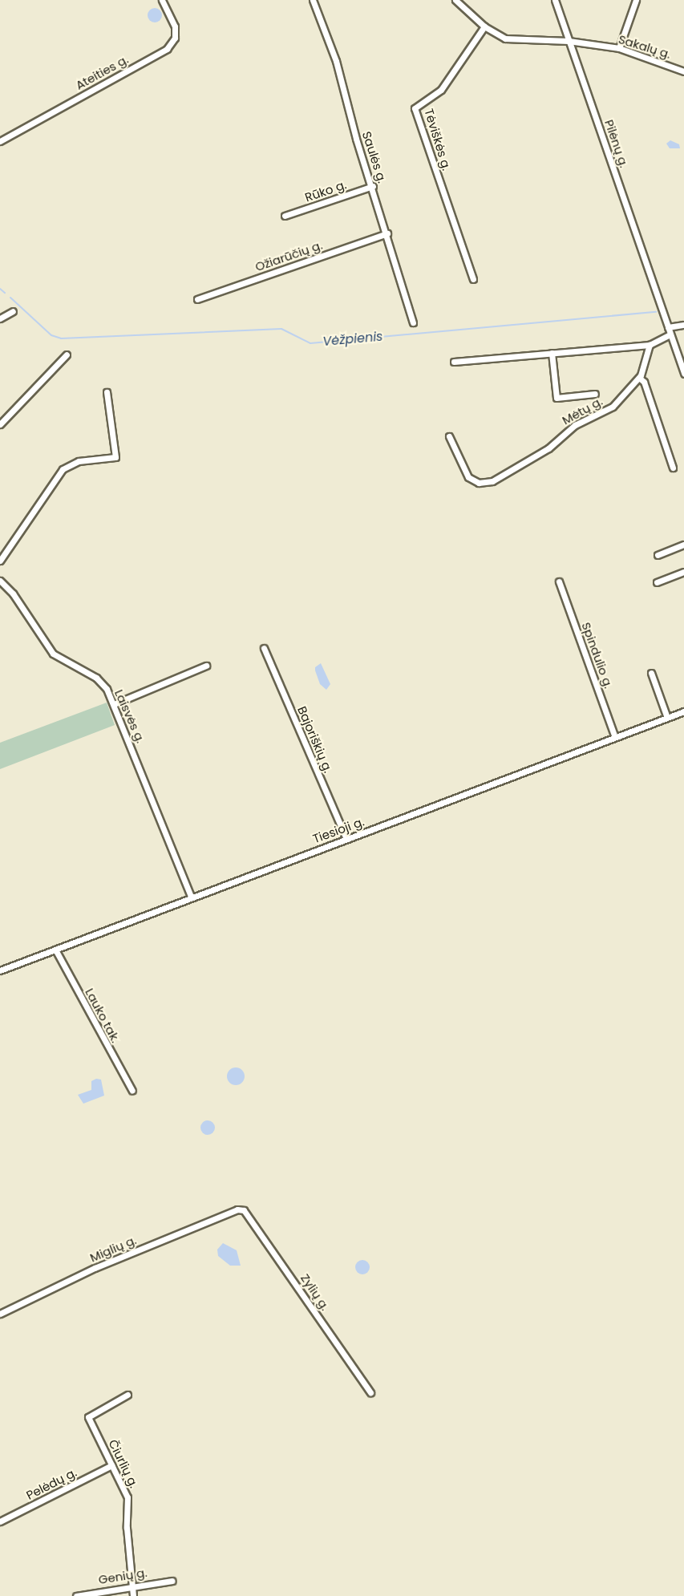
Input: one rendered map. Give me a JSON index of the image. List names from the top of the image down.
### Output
{
  "streets": {
    "street": [
      "Sakalų g.",
      "Ateities g.",
      "Tėviškės g.",
      "Pilėnų g.",
      "Saulės g.",
      "Rūko g.",
      "Ožiarūčių g.",
      "Mėtų g.",
      "Spindulio g.",
      "Laisvės g.",
      "Bajoriškių g.",
      "Tiesioji g.",
      "Lauko tak.",
      "Miglių g.",
      "Zylių g.",
      "Čiurlių g.",
      "Pelėdų g.",
      "Genių g."
    ]
  },
  "crossings": [
    ["Sakalų g.", "Pilėnų g."],
    ["Saulės g.", "Rūko g."],
    ["Saulės g.", "Ožiarūčių g."],
    ["Spindulio g.", "Tiesioji g."],
    ["Laisvės g.", "Tiesioji g."],
    ["Bajoriškių g.", "Tiesioji g."],
    ["Tiesioji g.", "Lauko tak."],
    ["Miglių g.", "Zylių g."],
    ["Čiurlių g.", "Pelėdų g."],
    ["Čiurlių g.", "Genių g."]
  ],
  "water": ["Vėžpienis"]
}
